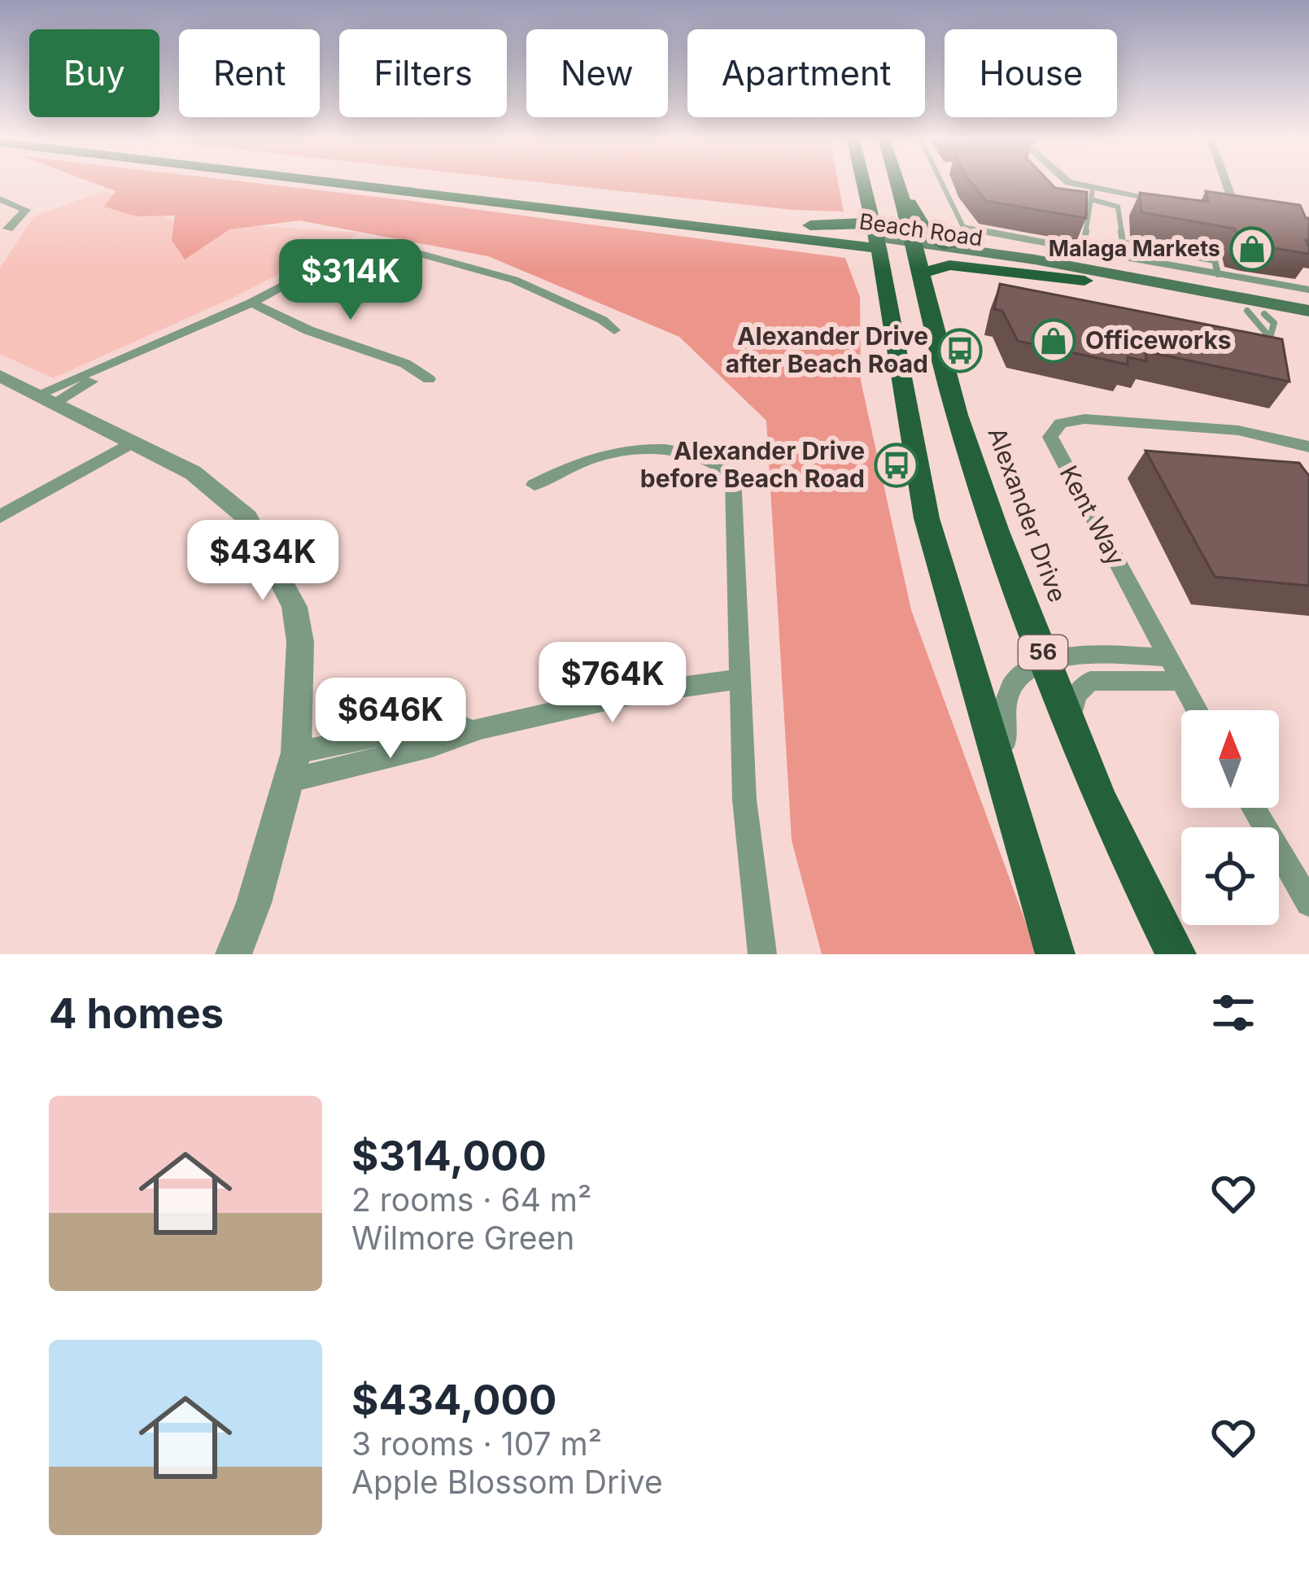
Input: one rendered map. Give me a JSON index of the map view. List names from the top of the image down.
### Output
{
  "streets": {
    "main road": ["Beach Road", "Alexander Drive", "56"],
    "street": ["Kent Way"]
  },
  "crossings": [
    ["Beach Road", "Alexander Drive"]
  ],
  "places": {
    "shop": ["Malaga Markets", "Officeworks"],
    "bus stop": ["Alexander Drive after Beach Road", "Alexander Drive before Beach Road"]
  },
  "north": "top",
  "page": {
    "chip": [
      "Buy",
      "Rent",
      "Filters",
      "New",
      "Apartment",
      "House"
    ],
    "price": [
      "$314K",
      "$434K",
      "$764K",
      "$646K"
    ],
    "heading": "4 homes",
    "list": [
      {
        "name": "$314,000",
        "note": "2 rooms · 64 m² · Wilmore Green"
      },
      {
        "name": "$434,000",
        "note": "3 rooms · 107 m² · Apple Blossom Drive"
      }
    ]
  }
}
